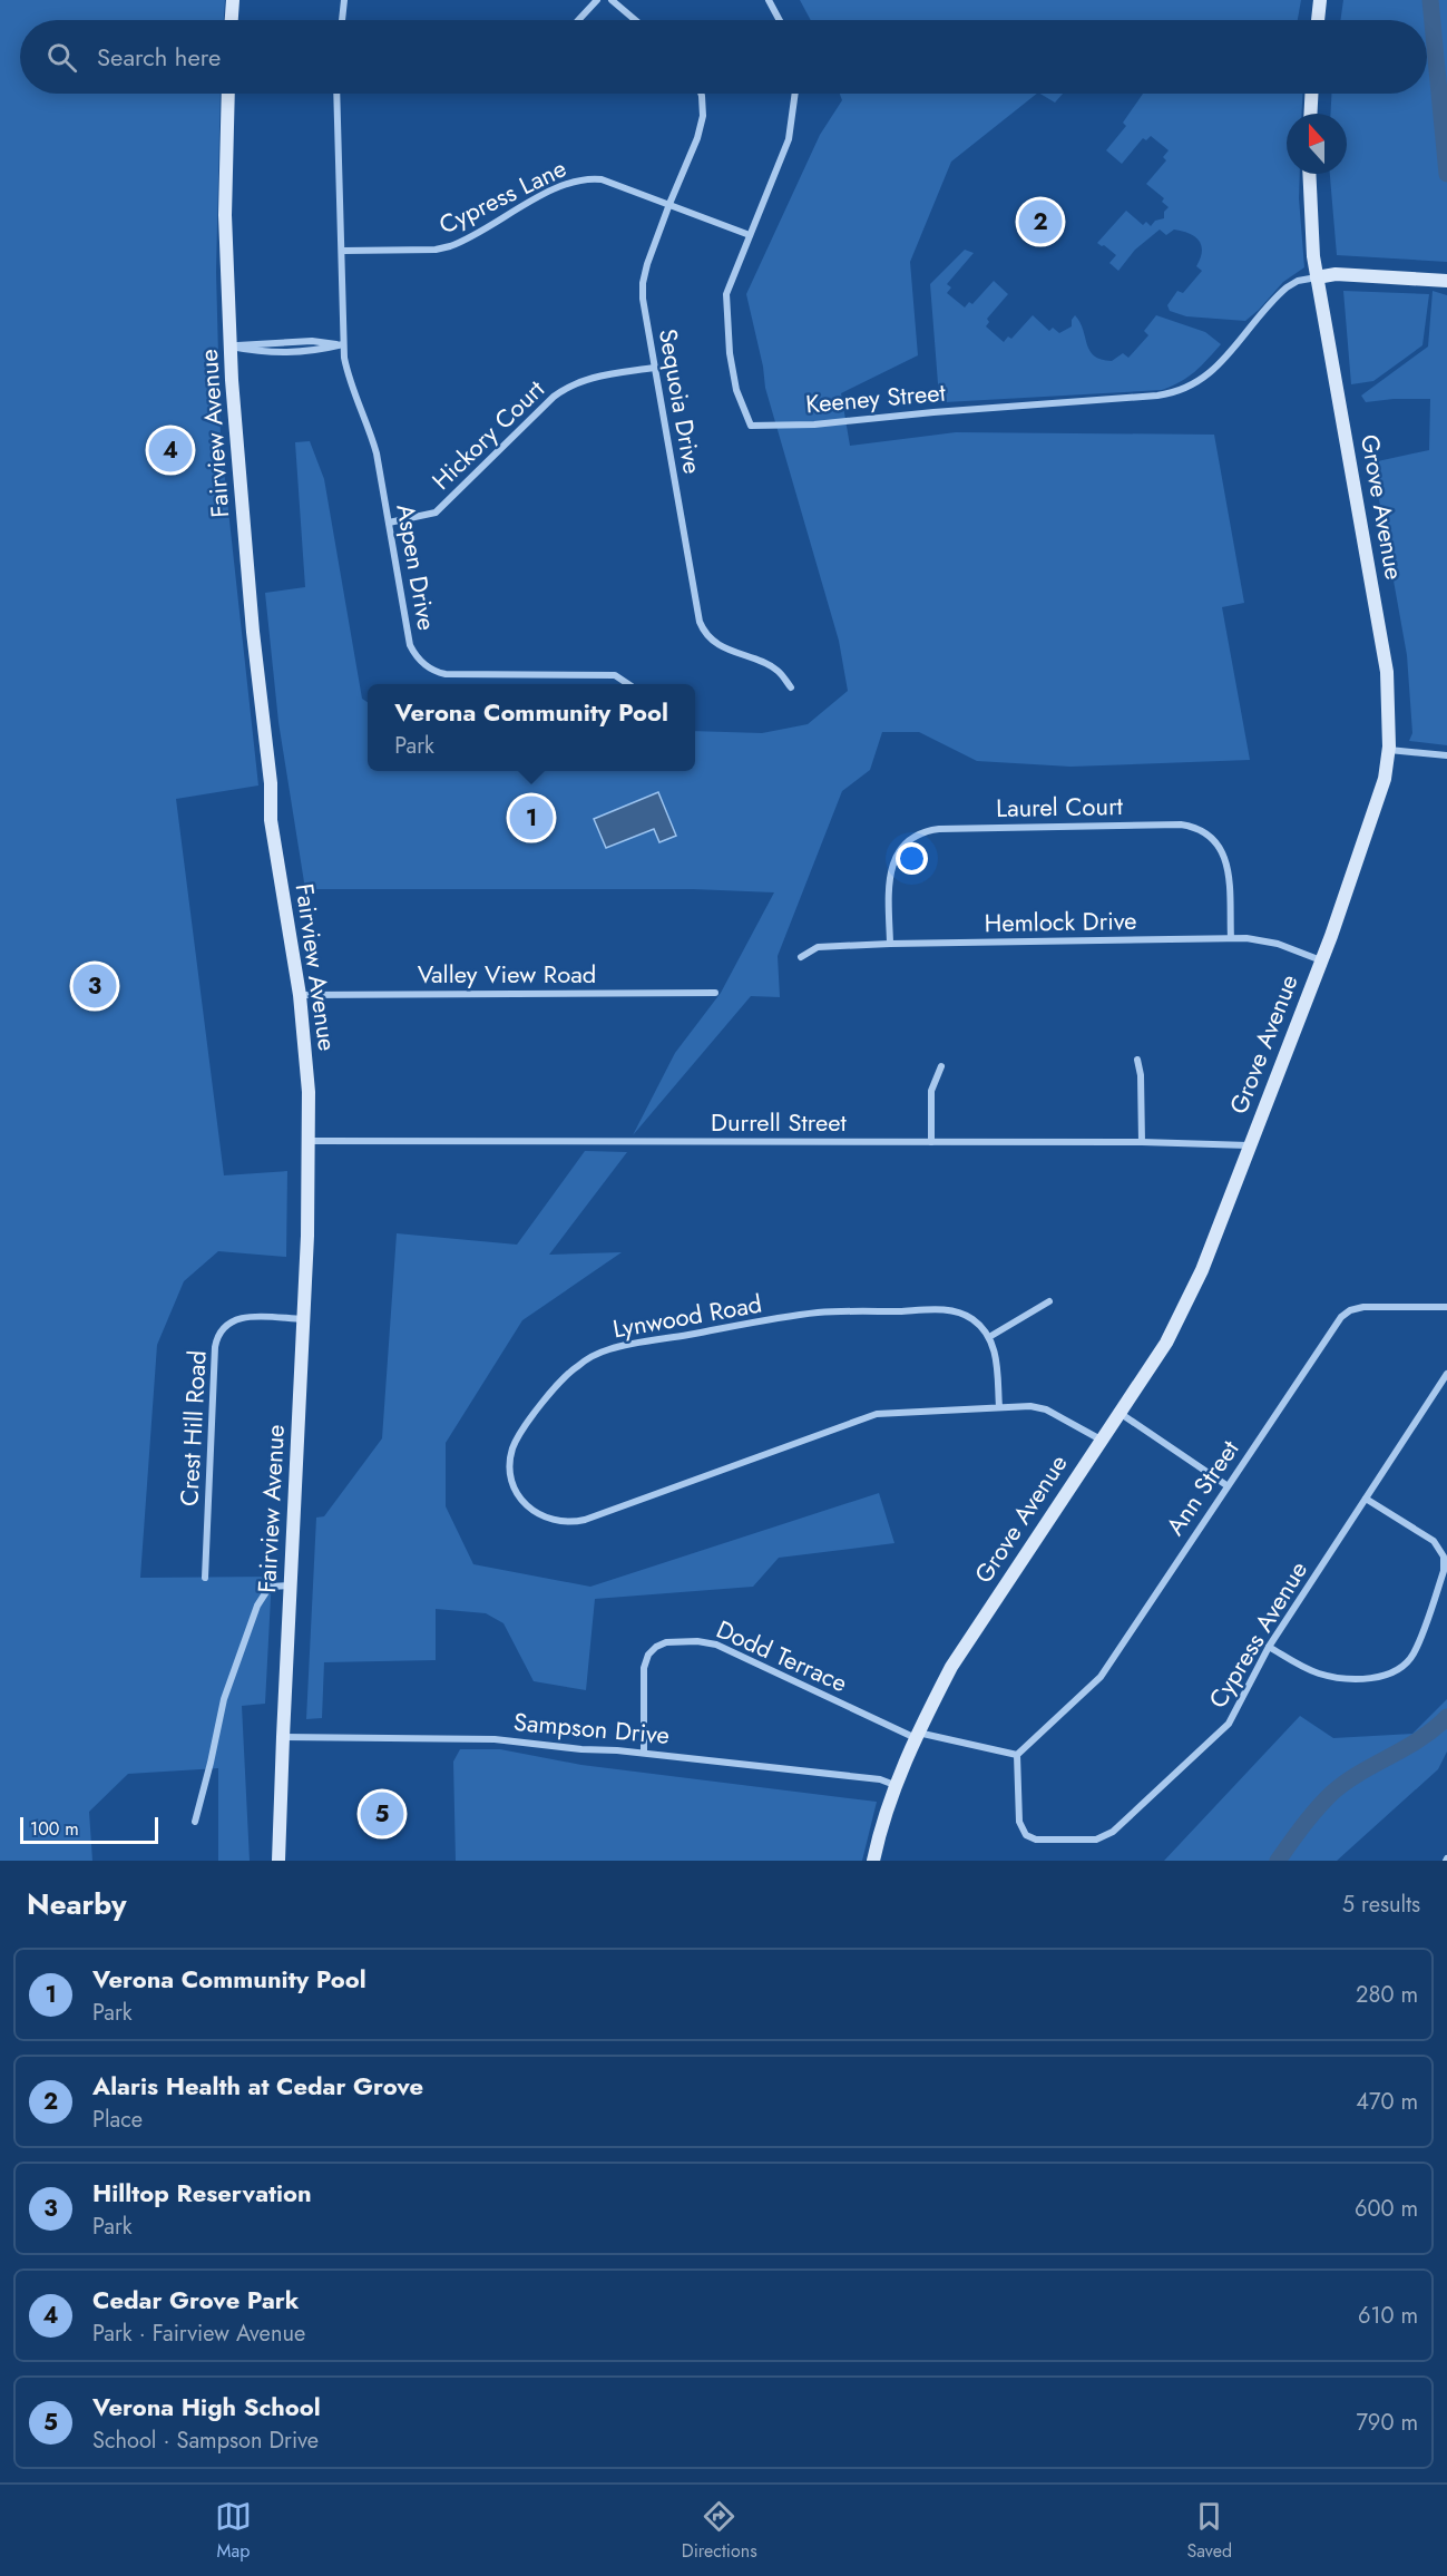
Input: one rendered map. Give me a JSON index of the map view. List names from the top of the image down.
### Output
{
  "streets": {
    "street": [
      "Cypress Lane",
      "Keeney Street",
      "Sequoia Drive",
      "Fairview Avenue",
      "Hickory Court",
      "Grove Avenue",
      "Aspen Drive",
      "Laurel Court",
      "Hemlock Drive",
      "Valley View Road",
      "Durrell Street",
      "Lynwood Road",
      "Crest Hill Road",
      "Ann Street",
      "Cypress Avenue",
      "Dodd Terrace",
      "Sampson Drive"
    ]
  },
  "crossings": [
    ["Cypress Lane", "Keeney Street"],
    ["Cypress Lane", "Sequoia Drive"],
    ["Cypress Lane", "Aspen Drive"],
    ["Keeney Street", "Grove Avenue"],
    ["Sequoia Drive", "Hickory Court"],
    ["Fairview Avenue", "Valley View Road"],
    ["Fairview Avenue", "Durrell Street"],
    ["Fairview Avenue", "Crest Hill Road"],
    ["Fairview Avenue", "Sampson Drive"],
    ["Hickory Court", "Aspen Drive"],
    ["Grove Avenue", "Hemlock Drive"],
    ["Grove Avenue", "Durrell Street"],
    ["Grove Avenue", "Lynwood Road"],
    ["Grove Avenue", "Dodd Terrace"],
    ["Grove Avenue", "Sampson Drive"],
    ["Laurel Court", "Hemlock Drive"],
    ["Ann Street", "Cypress Avenue"],
    ["Dodd Terrace", "Sampson Drive"]
  ],
  "scale_bar": "100 m",
  "north": "top",
  "page": {
    "search": "Search here",
    "pins": [
      "2",
      "4",
      "1",
      "3",
      "5"
    ],
    "popup": ["Verona Community Pool", "Park"],
    "scale": "100 m",
    "heading": ["Nearby", "5 results"],
    "list": [
      {
        "mark": "1",
        "name": "Verona Community Pool",
        "note": "Park",
        "value": "280 m"
      },
      {
        "mark": "2",
        "name": "Alaris Health at Cedar Grove",
        "note": "Place",
        "value": "470 m"
      },
      {
        "mark": "3",
        "name": "Hilltop Reservation",
        "note": "Park",
        "value": "600 m"
      },
      {
        "mark": "4",
        "name": "Cedar Grove Park",
        "note": "Park · Fairview Avenue",
        "value": "610 m"
      },
      {
        "mark": "5",
        "name": "Verona High School",
        "note": "School · Sampson Drive",
        "value": "790 m"
      }
    ],
    "nav": ["Map", "Directions", "Saved"]
  }
}
